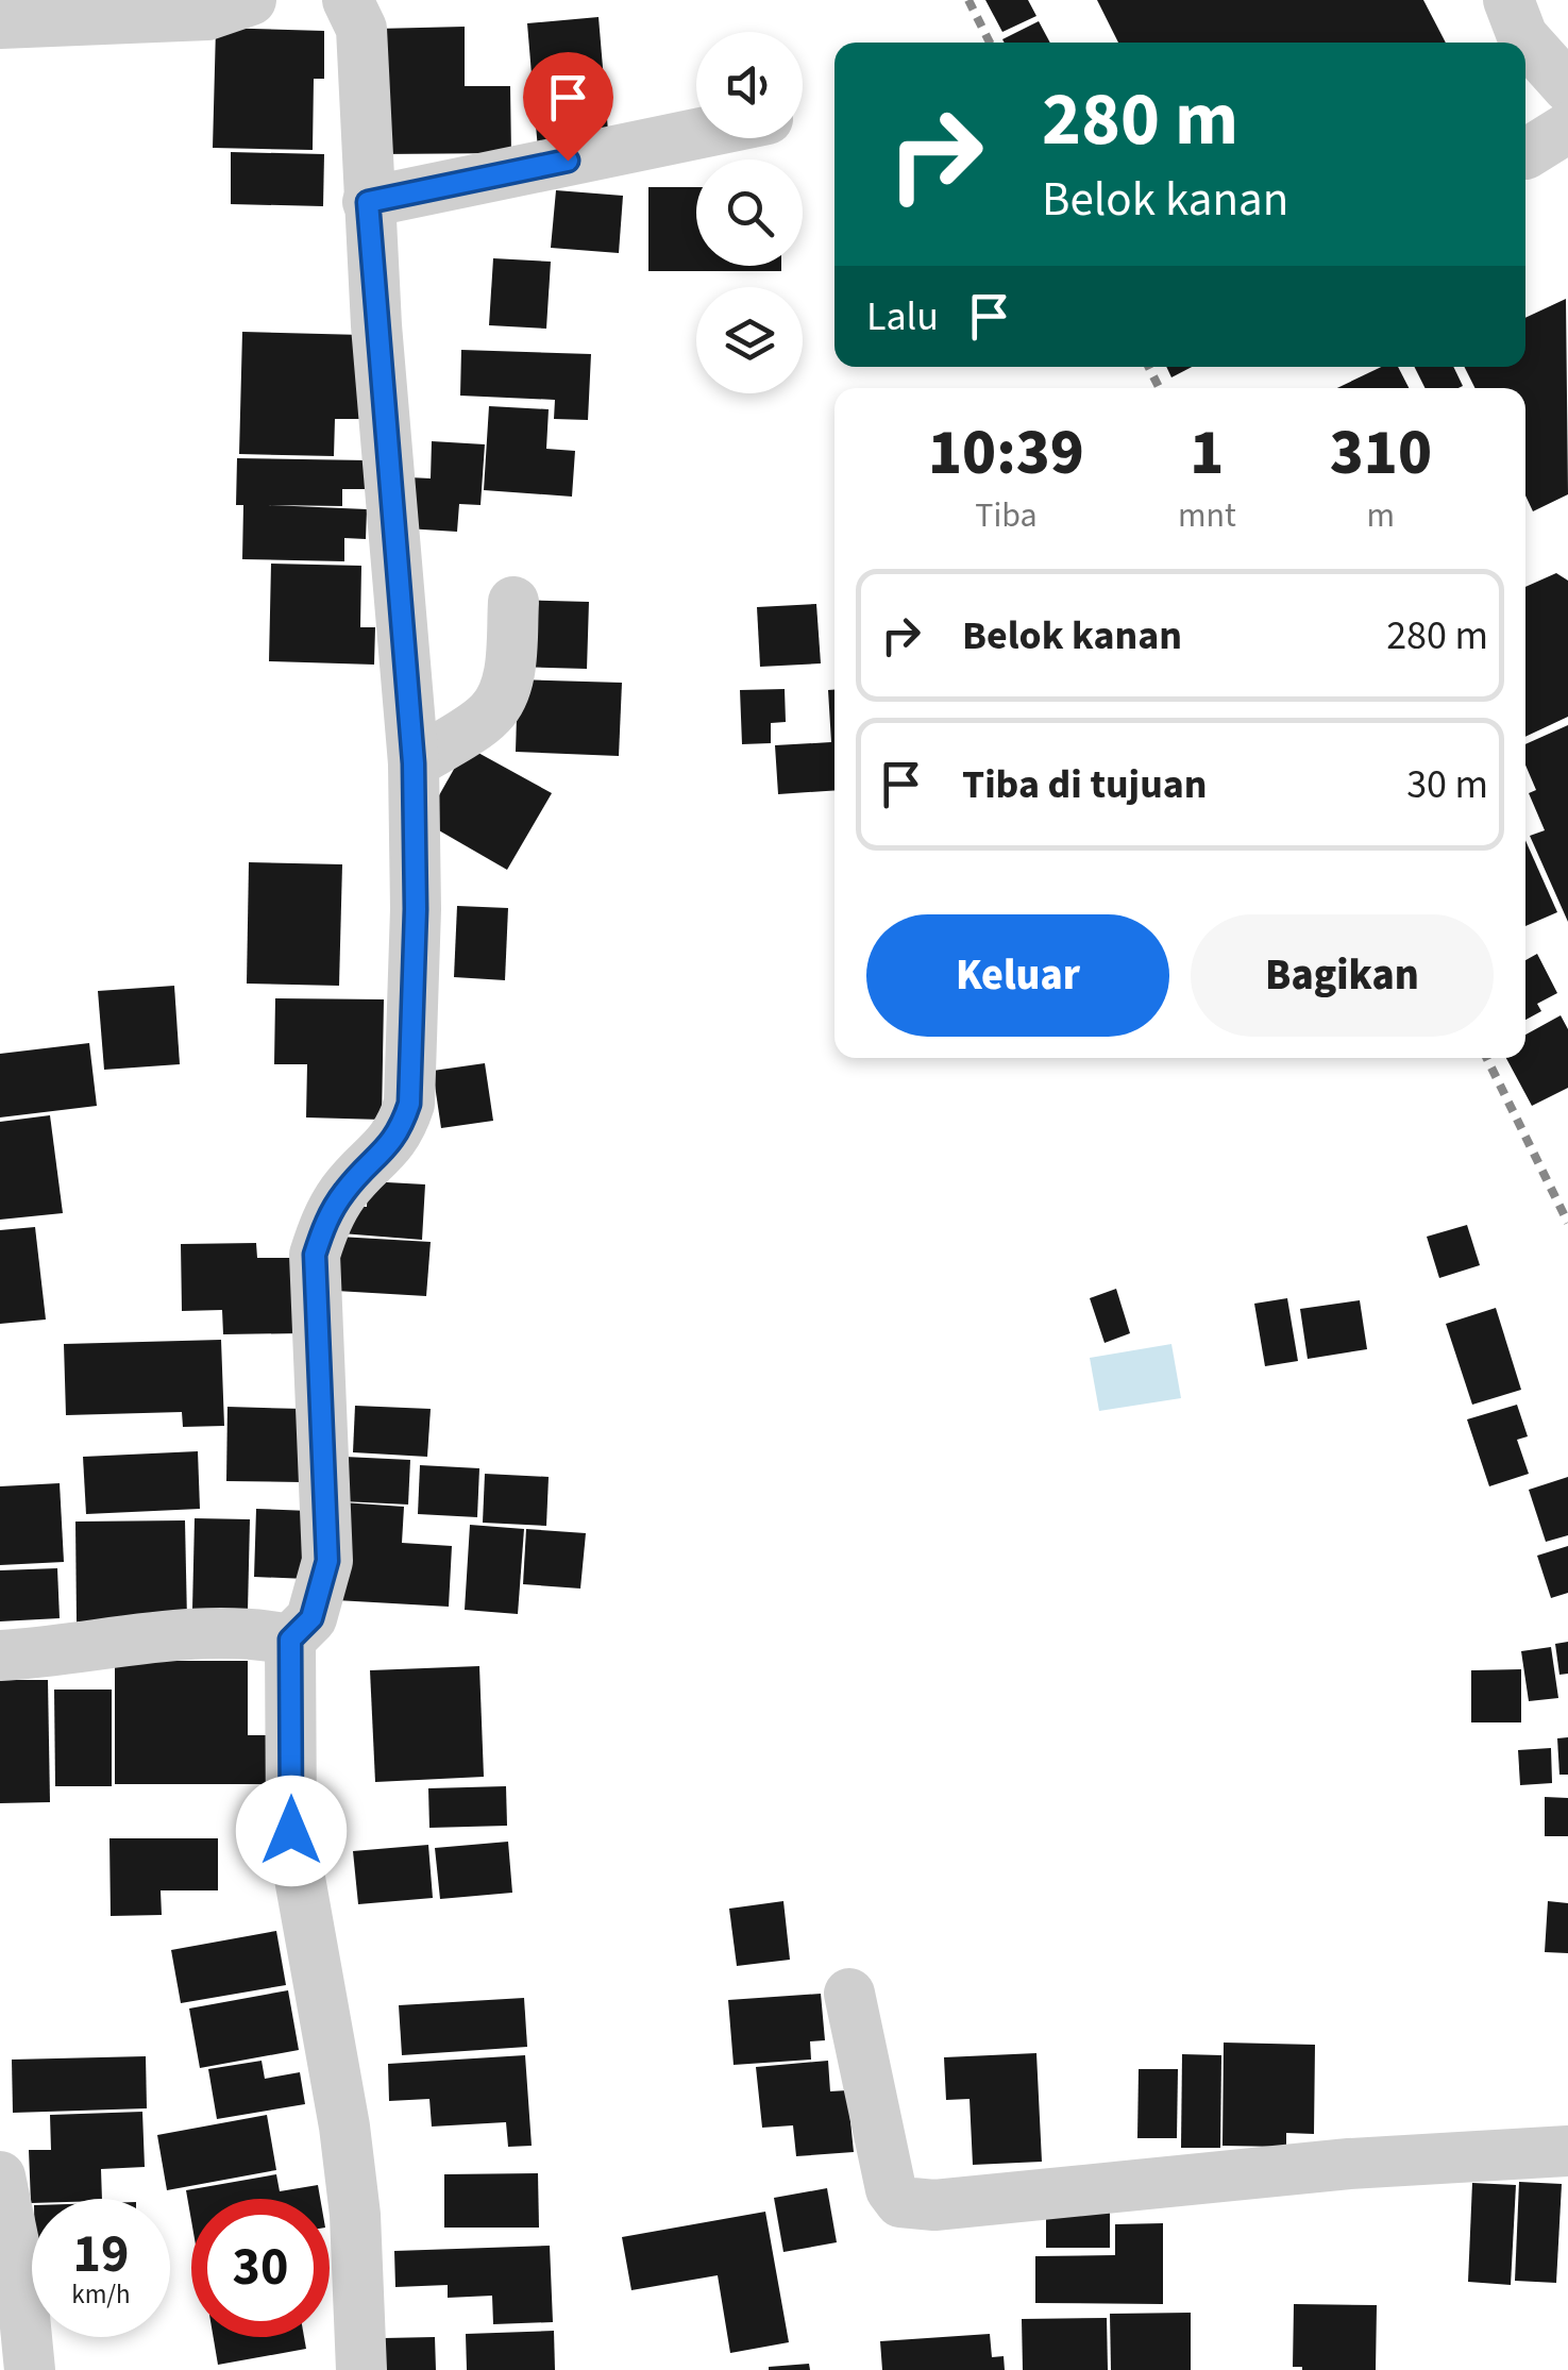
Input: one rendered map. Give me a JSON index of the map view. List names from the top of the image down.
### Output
{
  "page": {
    "turn": ["280 m", "Belok kanan"],
    "then": "Lalu",
    "eta": [
      "10:39",
      "Tiba",
      "1",
      "mnt",
      "310",
      "m"
    ],
    "list": [
      {
        "name": "Belok kanan",
        "value": "280 m"
      },
      {
        "name": "Tiba di tujuan",
        "value": "30 m"
      }
    ],
    "buttons": ["Keluar", "Bagikan"],
    "speed": "19 km/h",
    "limit": "30"
  }
}
